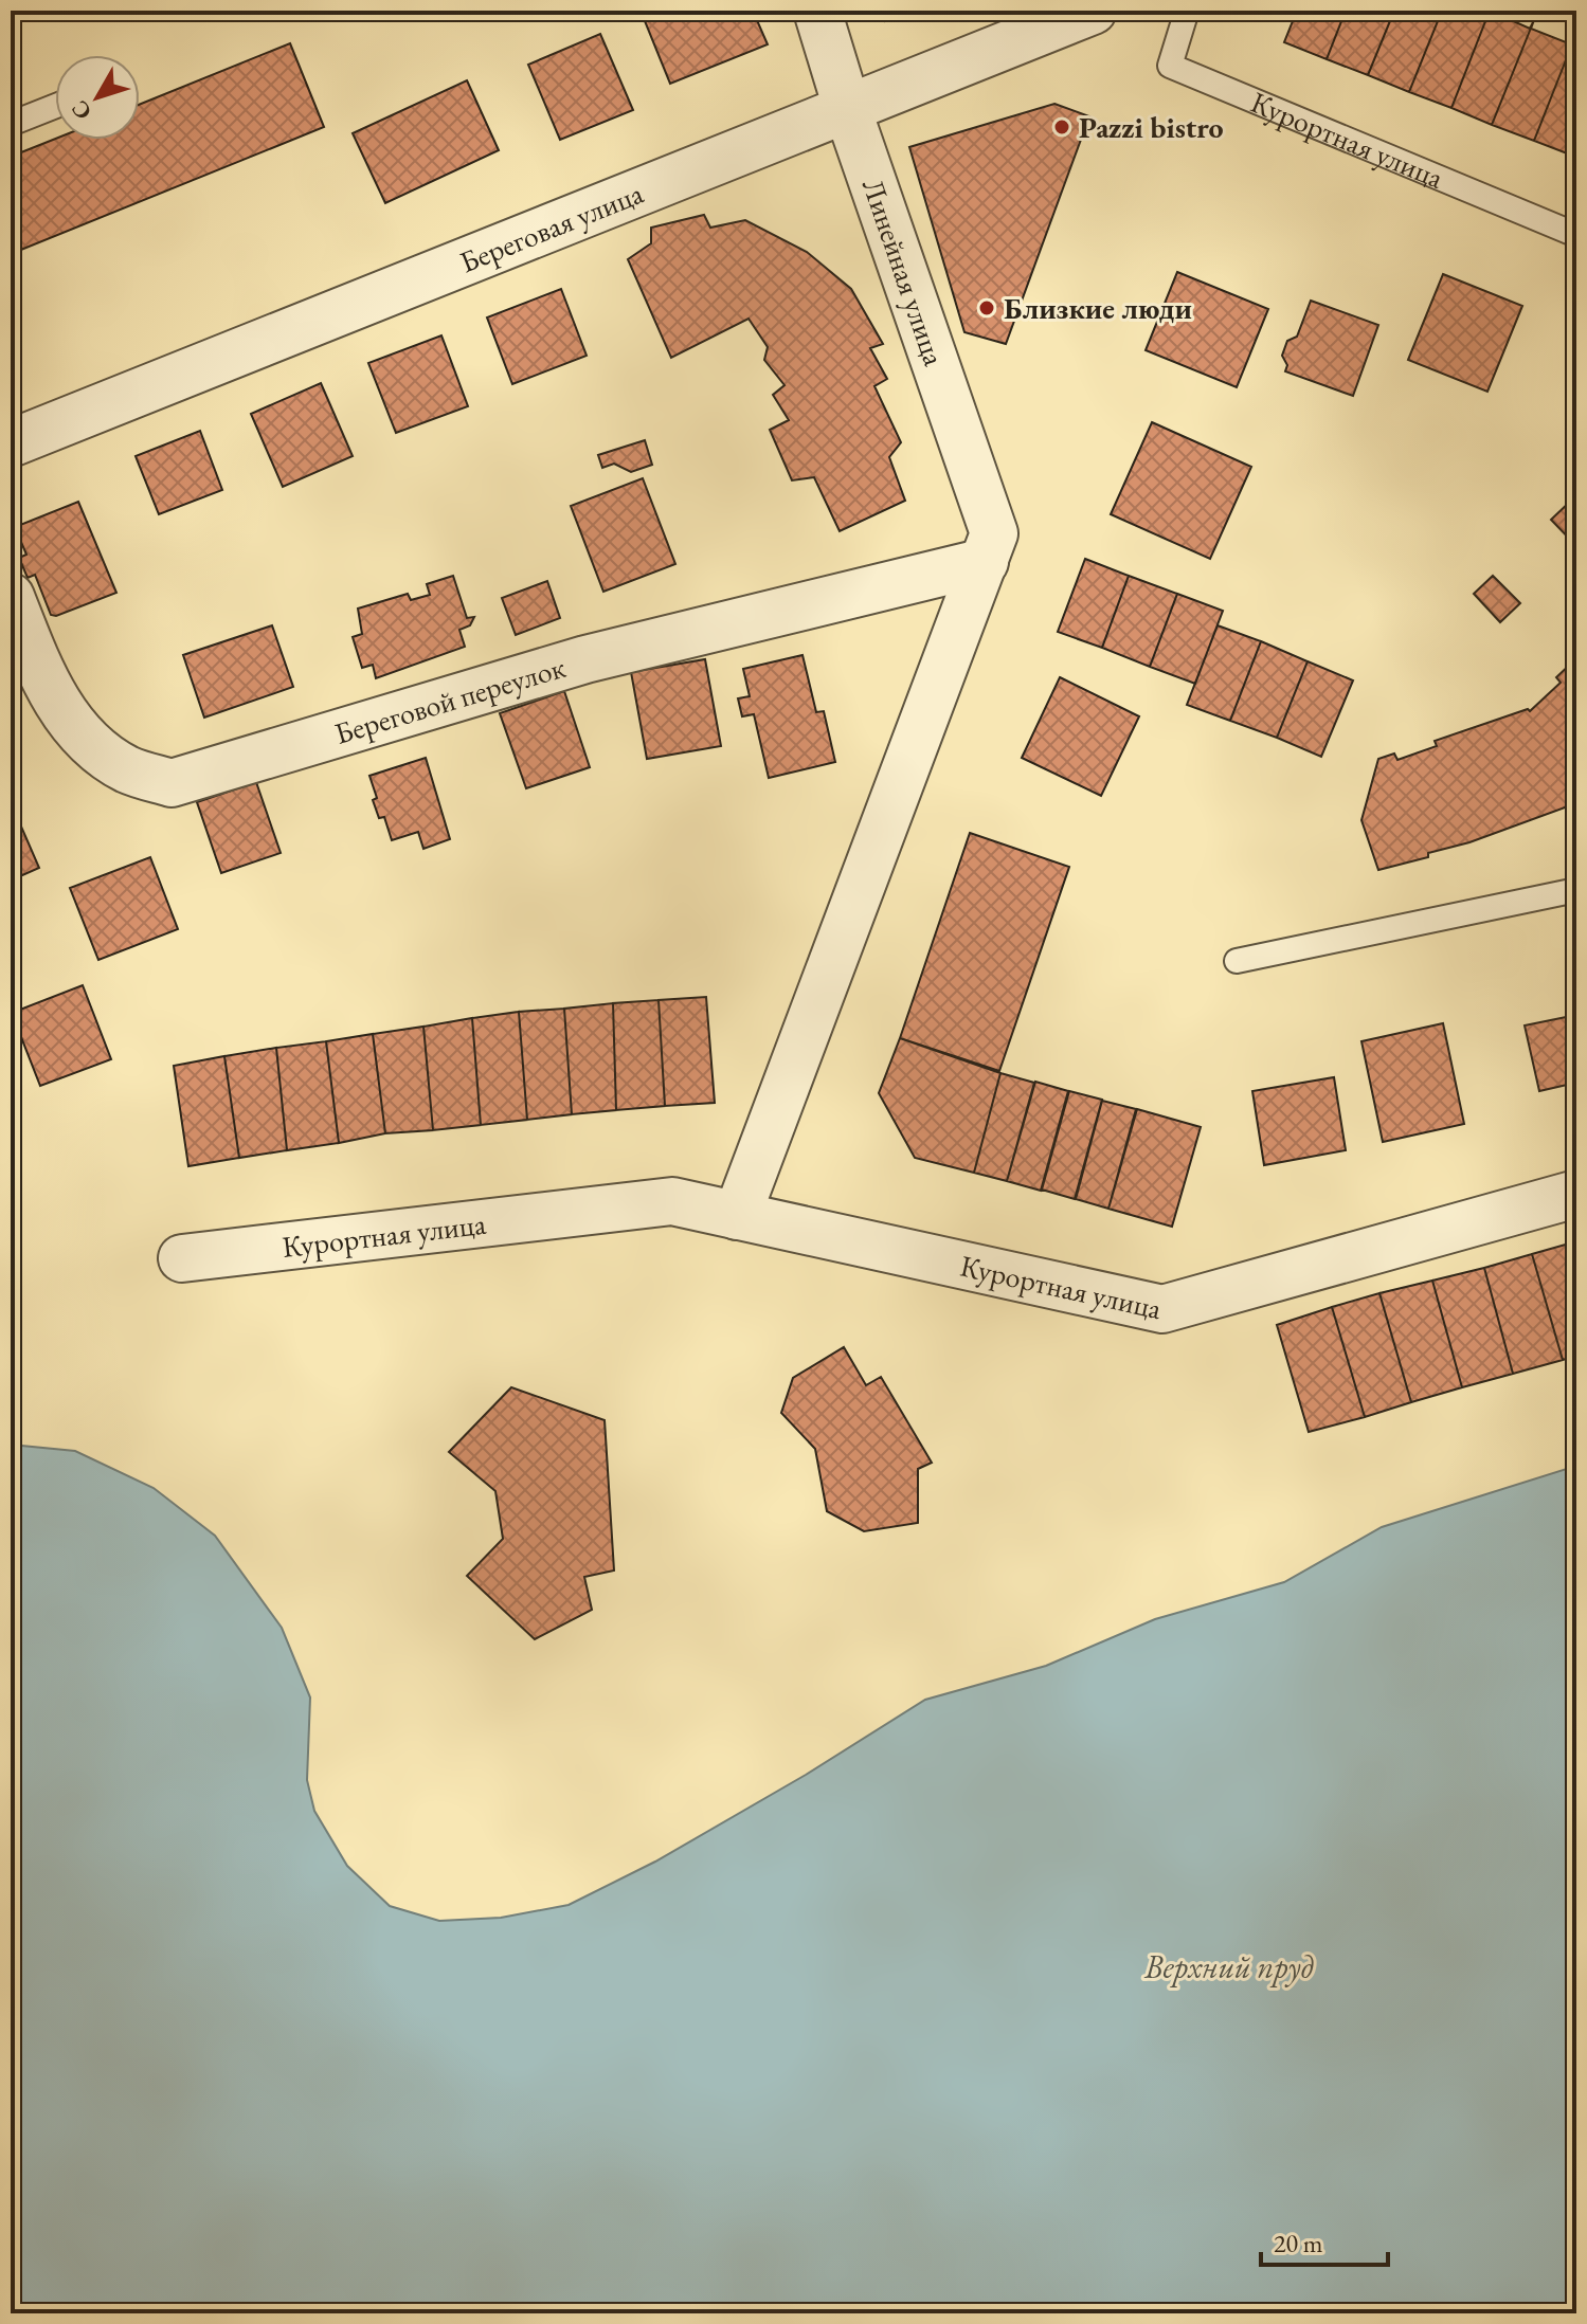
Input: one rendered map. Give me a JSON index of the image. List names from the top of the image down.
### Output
{
  "streets": {
    "street": [
      "Курортная улица",
      "Береговая улица",
      "Линейная улица",
      "Береговой переулок"
    ]
  },
  "crossings": [
    ["Береговая улица", "Линейная улица"],
    ["Линейная улица", "Береговой переулок"]
  ],
  "water": ["Верхний пруд"],
  "places": ["Pazzi bistro", "Близкие люди"],
  "scale_bar": "20 m",
  "north": "bottom left"
}
